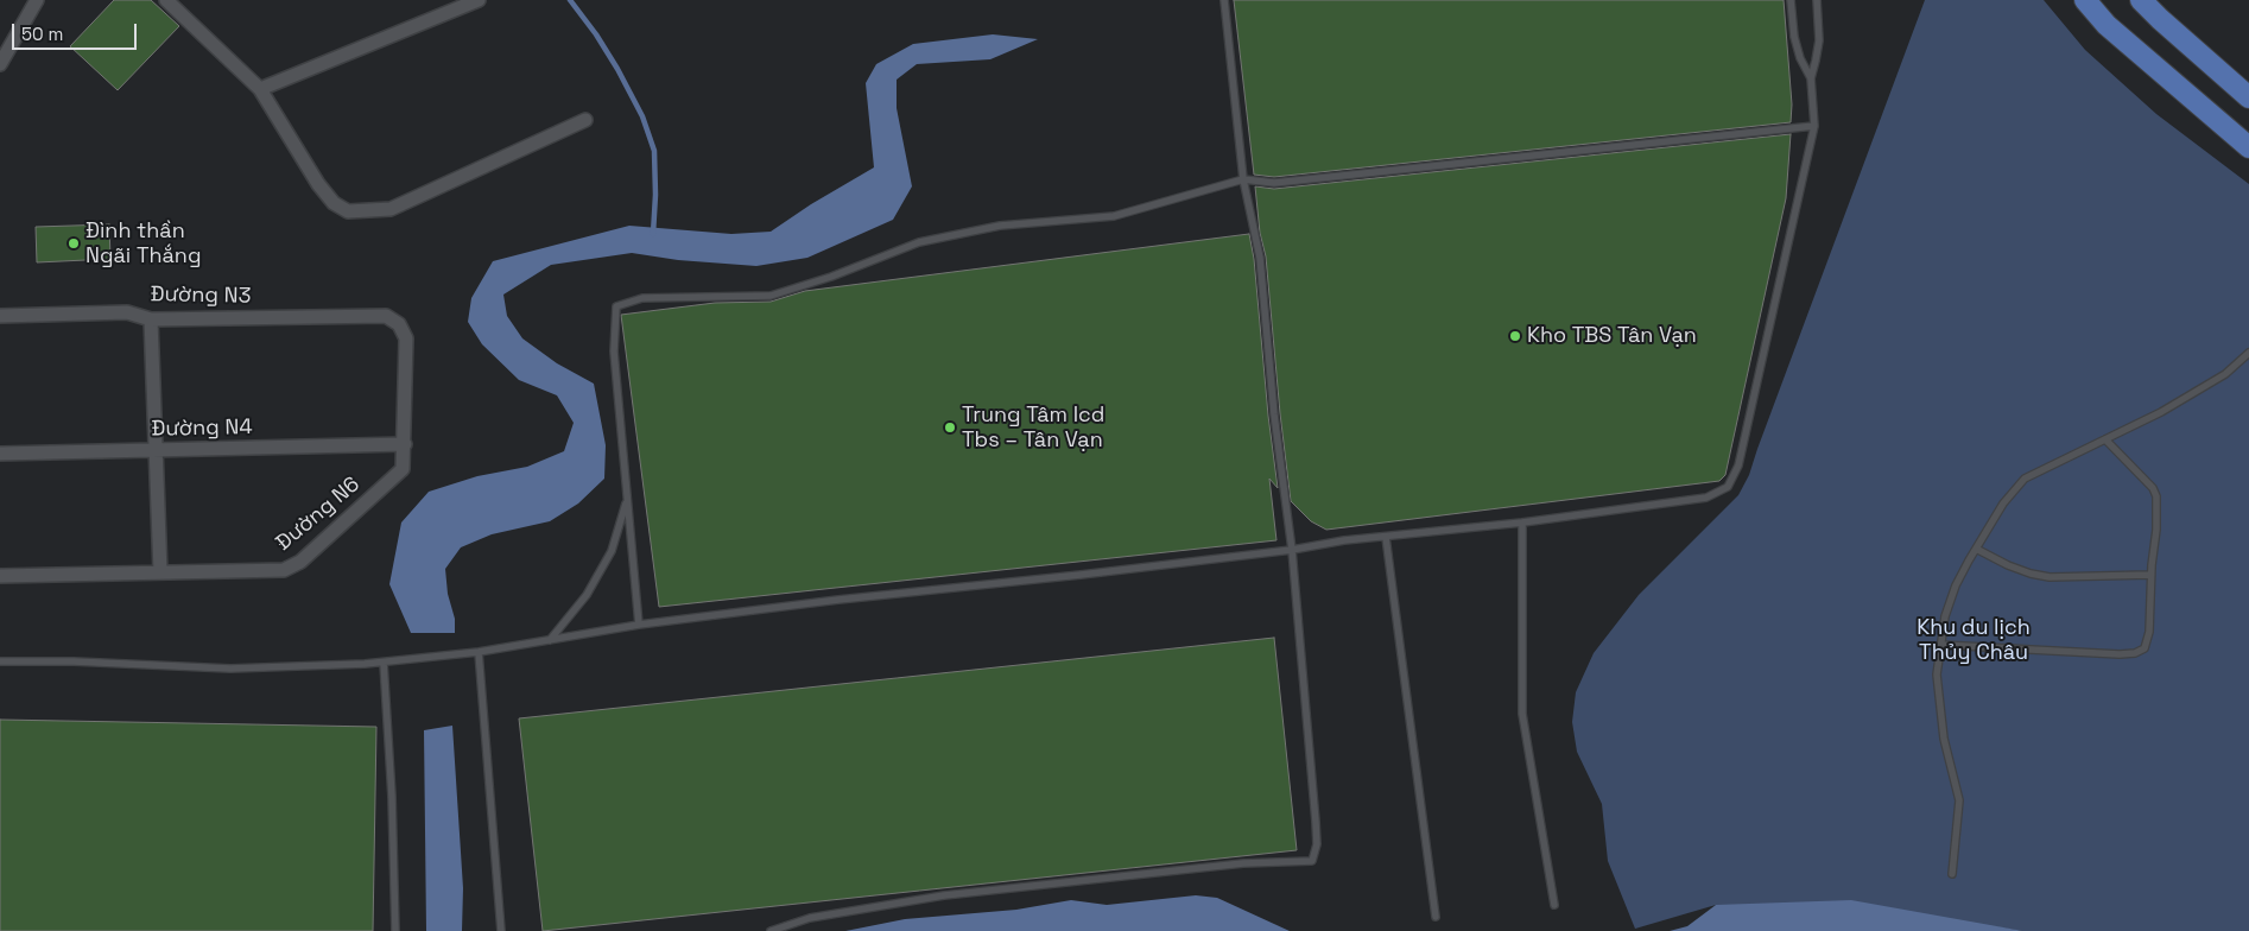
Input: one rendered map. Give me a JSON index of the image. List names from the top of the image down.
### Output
{
  "streets": {
    "street": ["Đường N3", "Đường N4", "Đường N6"]
  },
  "crossings": [
    ["Đường N3", "Đường N6"],
    ["Đường N4", "Đường N6"]
  ],
  "parks": ["Khu du lịch Thủy Châu"],
  "places": ["Đình thần Ngãi Thắng", "Kho TBS Tân Vạn", "Trung Tâm Icd Tbs – Tân Vạn"],
  "scale_bar": "50 m"
}
